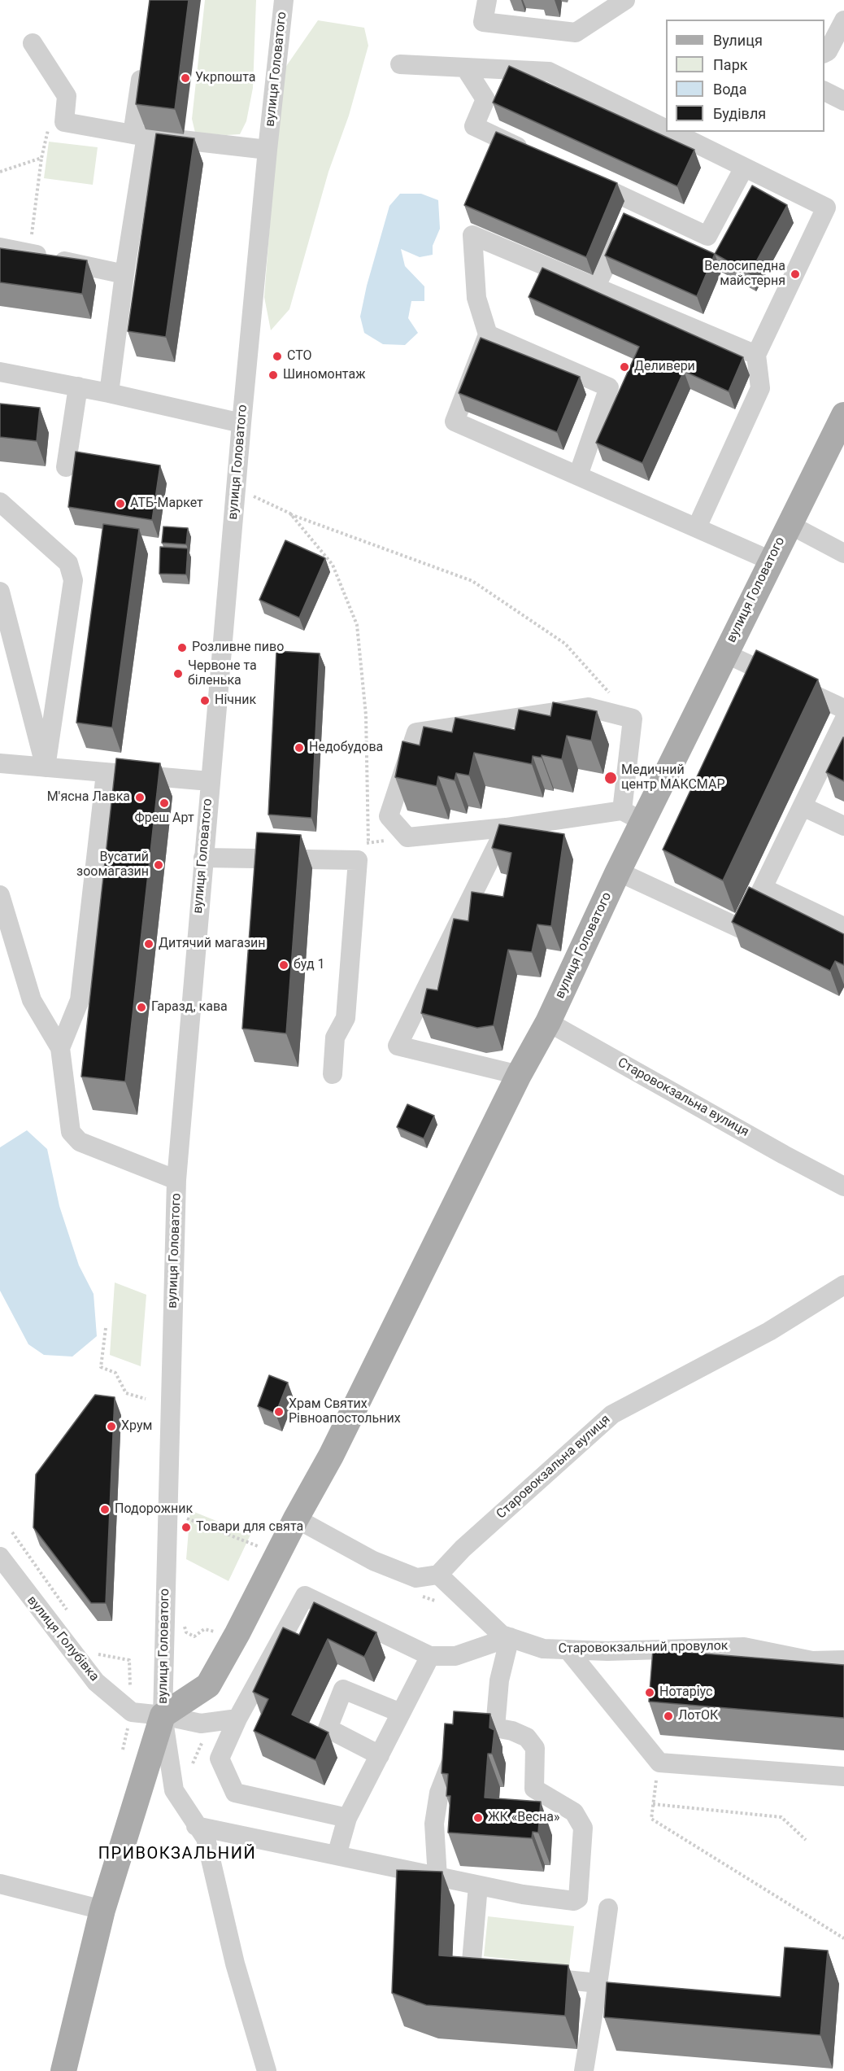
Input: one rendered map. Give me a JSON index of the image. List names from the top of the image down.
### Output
{
  "streets": {
    "main road": ["вулиця Головатого"],
    "street": ["Старовокзальна вулиця", "вулиця Голубівка", "Старовокзальний провулок"]
  },
  "crossings": [
    ["вулиця Головатого", "Старовокзальна вулиця"],
    ["вулиця Головатого", "вулиця Голубівка"],
    ["Старовокзальна вулиця", "Старовокзальний провулок"]
  ],
  "districts": ["ПРИВОКЗАЛЬНИЙ"],
  "places": [
    "Укрпошта",
    "Велосипедна майстерня",
    "СТО",
    "Деливери",
    "Шиномонтаж",
    "АТБ-Маркет",
    "Розливне пиво",
    "Червоне та біленька",
    "Нічник",
    "Недобудова",
    "Медичний центр МАКСМАР",
    "М'ясна Лавка",
    "Фреш Арт",
    "Вусатий зоомагазин",
    "Дитячий магазин",
    "буд 1",
    "Гаразд, кава",
    "Храм Святих Рівноапостольних",
    "Хрум",
    "Подорожник",
    "Товари для свята",
    "Нотаріус",
    "ЛотОК",
    "ЖК «Весна»"
  ],
  "legend": [
    "Вулиця",
    "Парк",
    "Вода",
    "Будівля"
  ]
}
